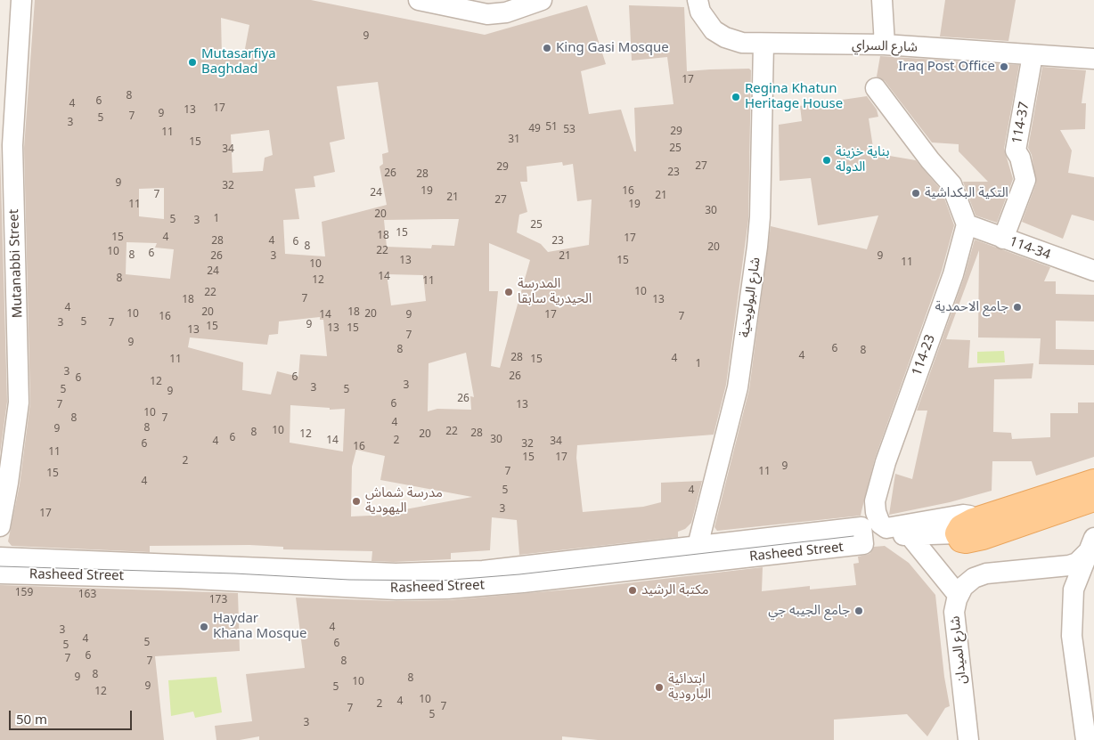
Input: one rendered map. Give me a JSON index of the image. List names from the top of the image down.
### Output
{
  "streets": {
    "street": [
      "شارع السراي",
      "114-37",
      "114-34",
      "Mutanabbi Street",
      "شارع البولويخية",
      "114-23",
      "Rasheed Street",
      "شارع الميدان"
    ]
  },
  "crossings": [
    ["شارع السراي", "114-37"],
    ["شارع السراي", "شارع البولويخية"],
    ["114-37", "114-34"],
    ["114-34", "114-23"],
    ["شارع البولويخية", "Rasheed Street"],
    ["114-23", "Rasheed Street"]
  ],
  "places": [
    "King Gasi Mosque",
    "Mutasarfiya Baghdad",
    "Iraq Post Office",
    "Regina Khatun Heritage House",
    "بناية خزينة الدولة",
    "التكية البكداشية",
    "المدرسة الحيدرية سابقا",
    "جامع الاحمدية",
    "مدرسة شماش اليهودية",
    "مكتبة الرشيد",
    "جامع الجيبه جي",
    "Haydar Khana Mosque",
    "ابتدائية البارودية"
  ],
  "house_numbers": [
    "9",
    "17",
    "8",
    "6",
    "4",
    "17",
    "13",
    "9",
    "7",
    "5",
    "3",
    "51",
    "49",
    "53",
    "29",
    "11",
    "31",
    "15",
    "25",
    "34",
    "27",
    "29",
    "23",
    "26",
    "28",
    "9",
    "32",
    "19",
    "16",
    "24",
    "7",
    "21",
    "21",
    "27",
    "11",
    "19",
    "30",
    "20",
    "1",
    "5",
    "3",
    "25",
    "15",
    "18",
    "15",
    "4",
    "17",
    "28",
    "4",
    "23",
    "6",
    "8",
    "20",
    "22",
    "10",
    "6",
    "8",
    "26",
    "3",
    "21",
    "9",
    "13",
    "15",
    "11",
    "10",
    "24",
    "14",
    "8",
    "12",
    "11",
    "10",
    "22",
    "7",
    "18",
    "13",
    "4",
    "20",
    "18",
    "10",
    "20",
    "14",
    "9",
    "17",
    "16",
    "7",
    "5",
    "3",
    "7",
    "9",
    "15",
    "13",
    "15",
    "13",
    "7",
    "9",
    "6",
    "8",
    "8",
    "4",
    "28",
    "4",
    "11",
    "15",
    "1",
    "3",
    "26",
    "6",
    "6",
    "12",
    "3",
    "3",
    "5",
    "5",
    "9",
    "26",
    "6",
    "7",
    "13",
    "10",
    "8",
    "7",
    "4",
    "8",
    "9",
    "10",
    "22",
    "8",
    "28",
    "12",
    "20",
    "6",
    "30",
    "14",
    "2",
    "4",
    "34",
    "6",
    "32",
    "16",
    "11",
    "15",
    "17",
    "2",
    "9",
    "7",
    "11",
    "15",
    "4",
    "5",
    "4",
    "3",
    "17",
    "159",
    "163",
    "173",
    "4",
    "3",
    "4",
    "5",
    "6",
    "5",
    "6",
    "7",
    "7",
    "8",
    "8",
    "9",
    "8",
    "10",
    "9",
    "5",
    "12",
    "10",
    "4",
    "2",
    "7",
    "7",
    "5",
    "3"
  ],
  "scale_bar": "50 m"
}
